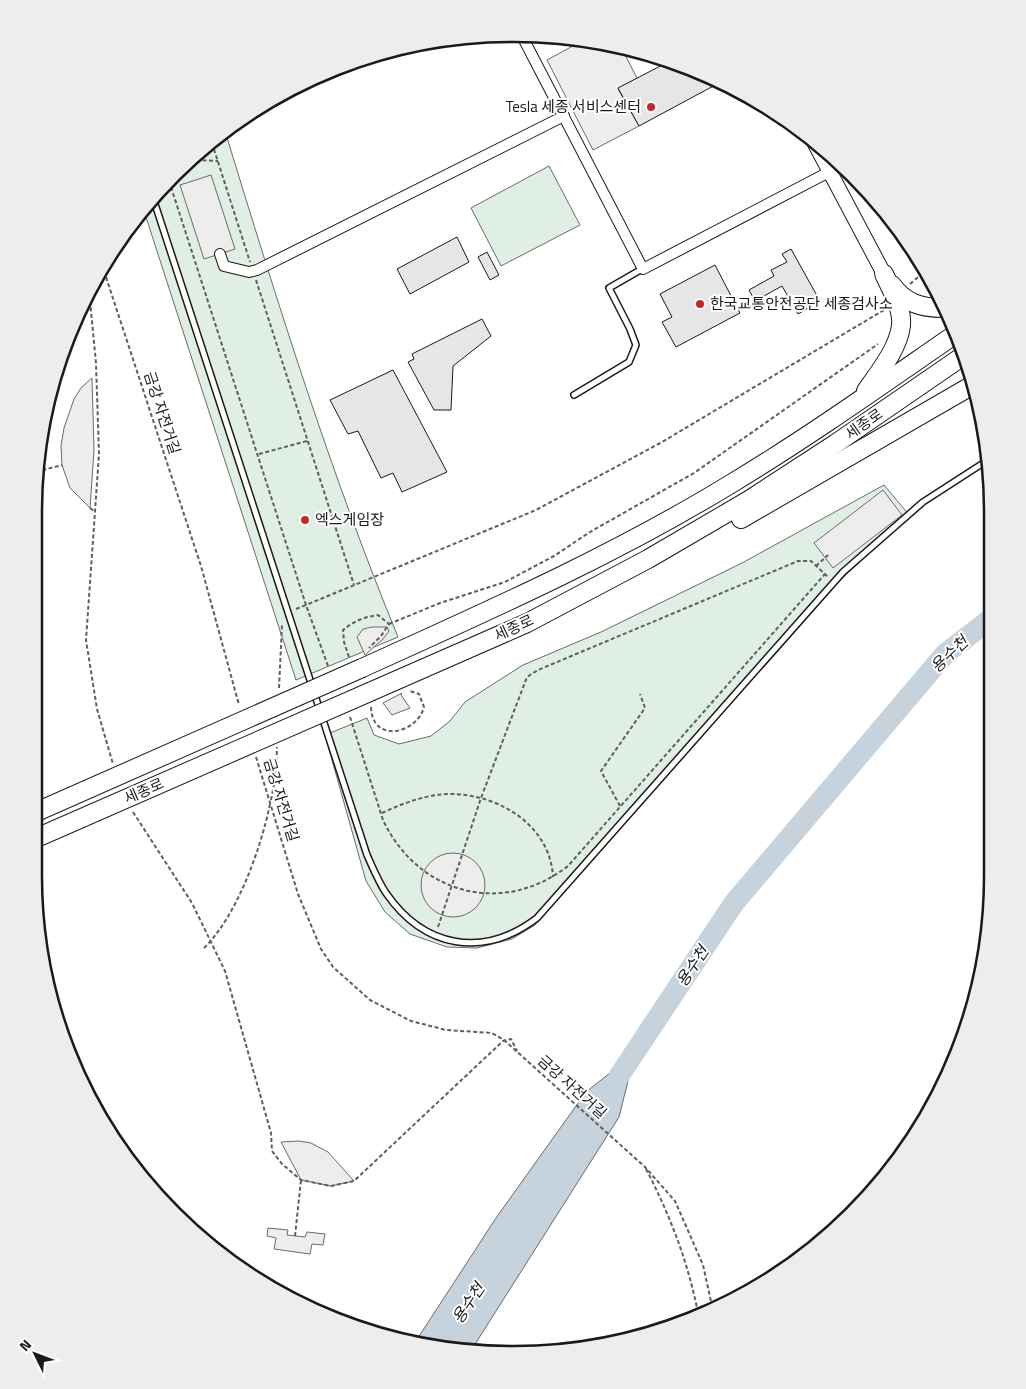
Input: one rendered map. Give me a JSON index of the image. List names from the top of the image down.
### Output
{
  "streets": {
    "highway": ["세종로"],
    "path": ["금강 자전거길"]
  },
  "water": ["용수천"],
  "places": ["Tesla 세종 서비스센터", "한국교통안전공단 세종검사소", "엑스게임장"],
  "north": "top left"
}
